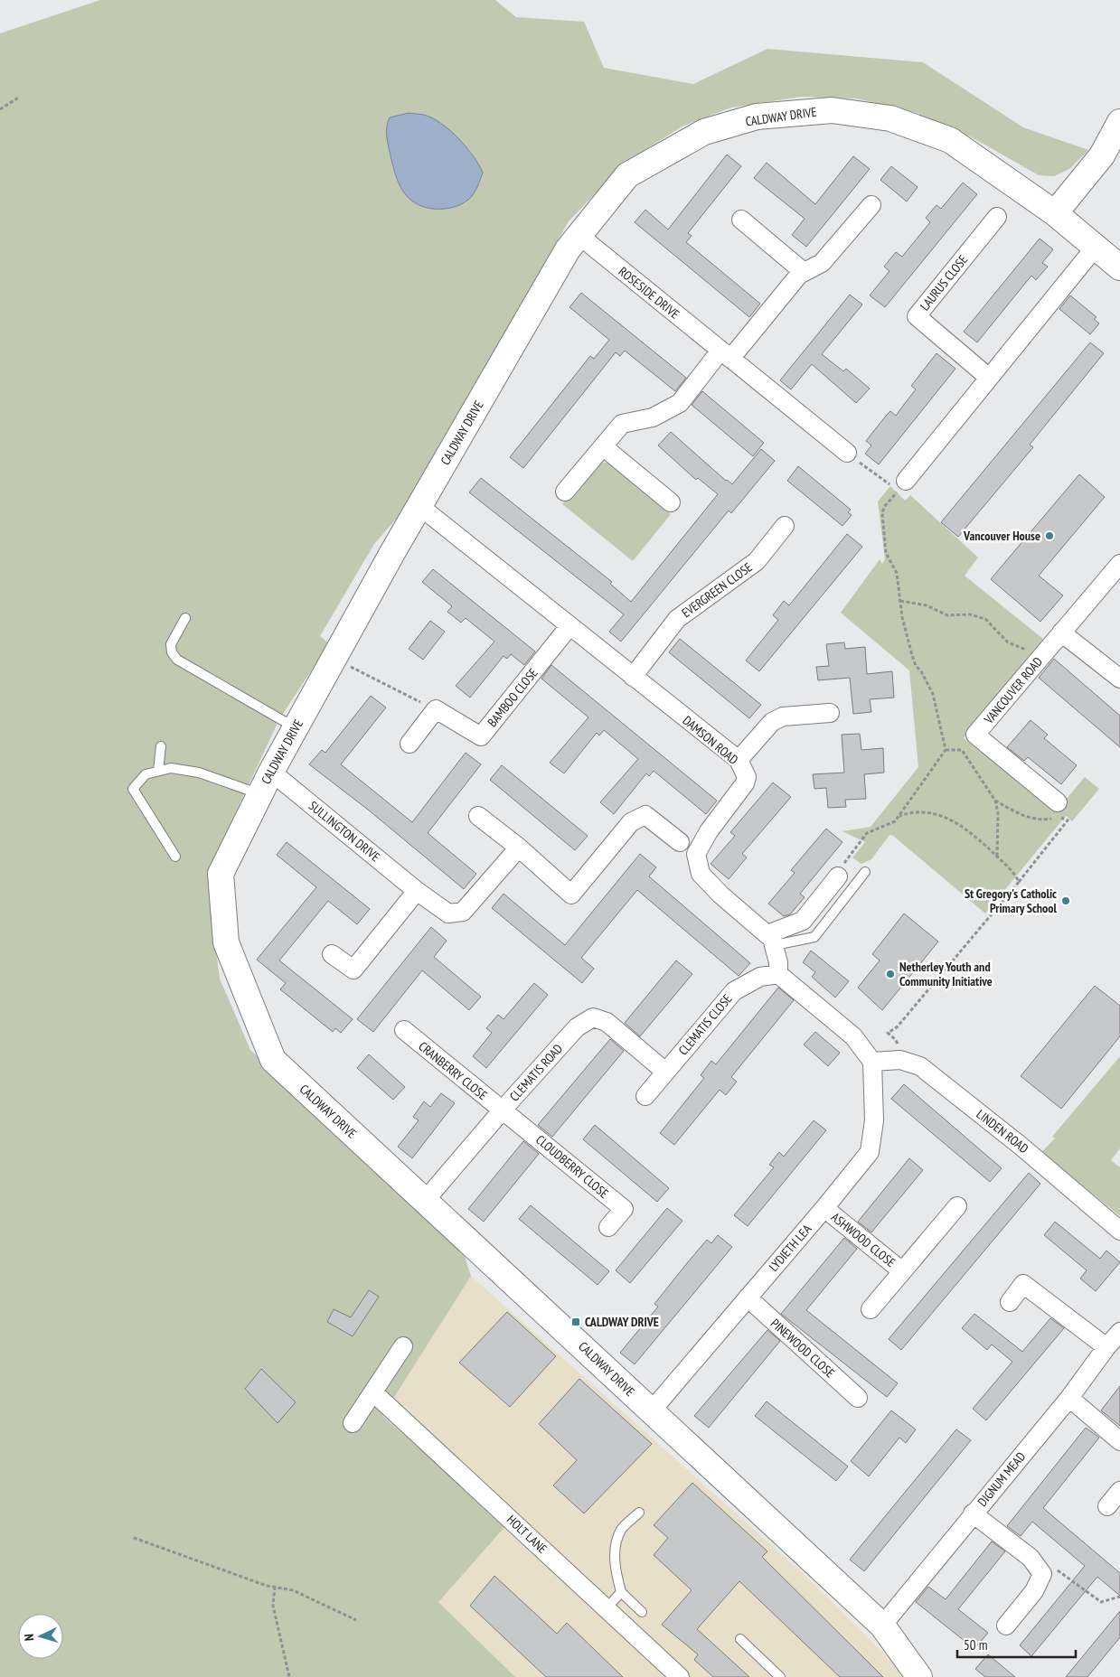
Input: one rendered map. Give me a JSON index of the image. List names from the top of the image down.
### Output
{
  "streets": {
    "street": [
      "CALDWAY DRIVE",
      "LAURUS CLOSE",
      "ROSESIDE DRIVE",
      "EVERGREEN CLOSE",
      "VANCOUVER ROAD",
      "BAMBOO CLOSE",
      "DAMSON ROAD",
      "SULLINGTON DRIVE",
      "CLEMATIS CLOSE",
      "CRANBERRY CLOSE",
      "CLEMATIS ROAD",
      "LINDEN ROAD",
      "CLOUDBERRY CLOSE",
      "ASHWOOD CLOSE",
      "LYDIETH LEA",
      "PINEWOOD CLOSE",
      "DIGNUM MEAD",
      "HOLT LANE"
    ]
  },
  "crossings": [
    ["CALDWAY DRIVE", "ROSESIDE DRIVE"],
    ["CALDWAY DRIVE", "DAMSON ROAD"],
    ["CALDWAY DRIVE", "SULLINGTON DRIVE"],
    ["CALDWAY DRIVE", "CLEMATIS ROAD"],
    ["CALDWAY DRIVE", "LYDIETH LEA"],
    ["CALDWAY DRIVE", "DIGNUM MEAD"],
    ["EVERGREEN CLOSE", "DAMSON ROAD"],
    ["BAMBOO CLOSE", "DAMSON ROAD"],
    ["CLEMATIS CLOSE", "CLEMATIS ROAD"],
    ["CRANBERRY CLOSE", "CLEMATIS ROAD"],
    ["CRANBERRY CLOSE", "CLOUDBERRY CLOSE"],
    ["CLEMATIS ROAD", "CLOUDBERRY CLOSE"],
    ["LINDEN ROAD", "LYDIETH LEA"],
    ["ASHWOOD CLOSE", "LYDIETH LEA"],
    ["LYDIETH LEA", "PINEWOOD CLOSE"]
  ],
  "places": {
    "other": ["Vancouver House", "St Gregory's Catholic Primary School", "Netherley Youth and Community Initiative"],
    "transit": ["CALDWAY DRIVE"]
  },
  "scale_bar": "50 m",
  "north": "left"
}
